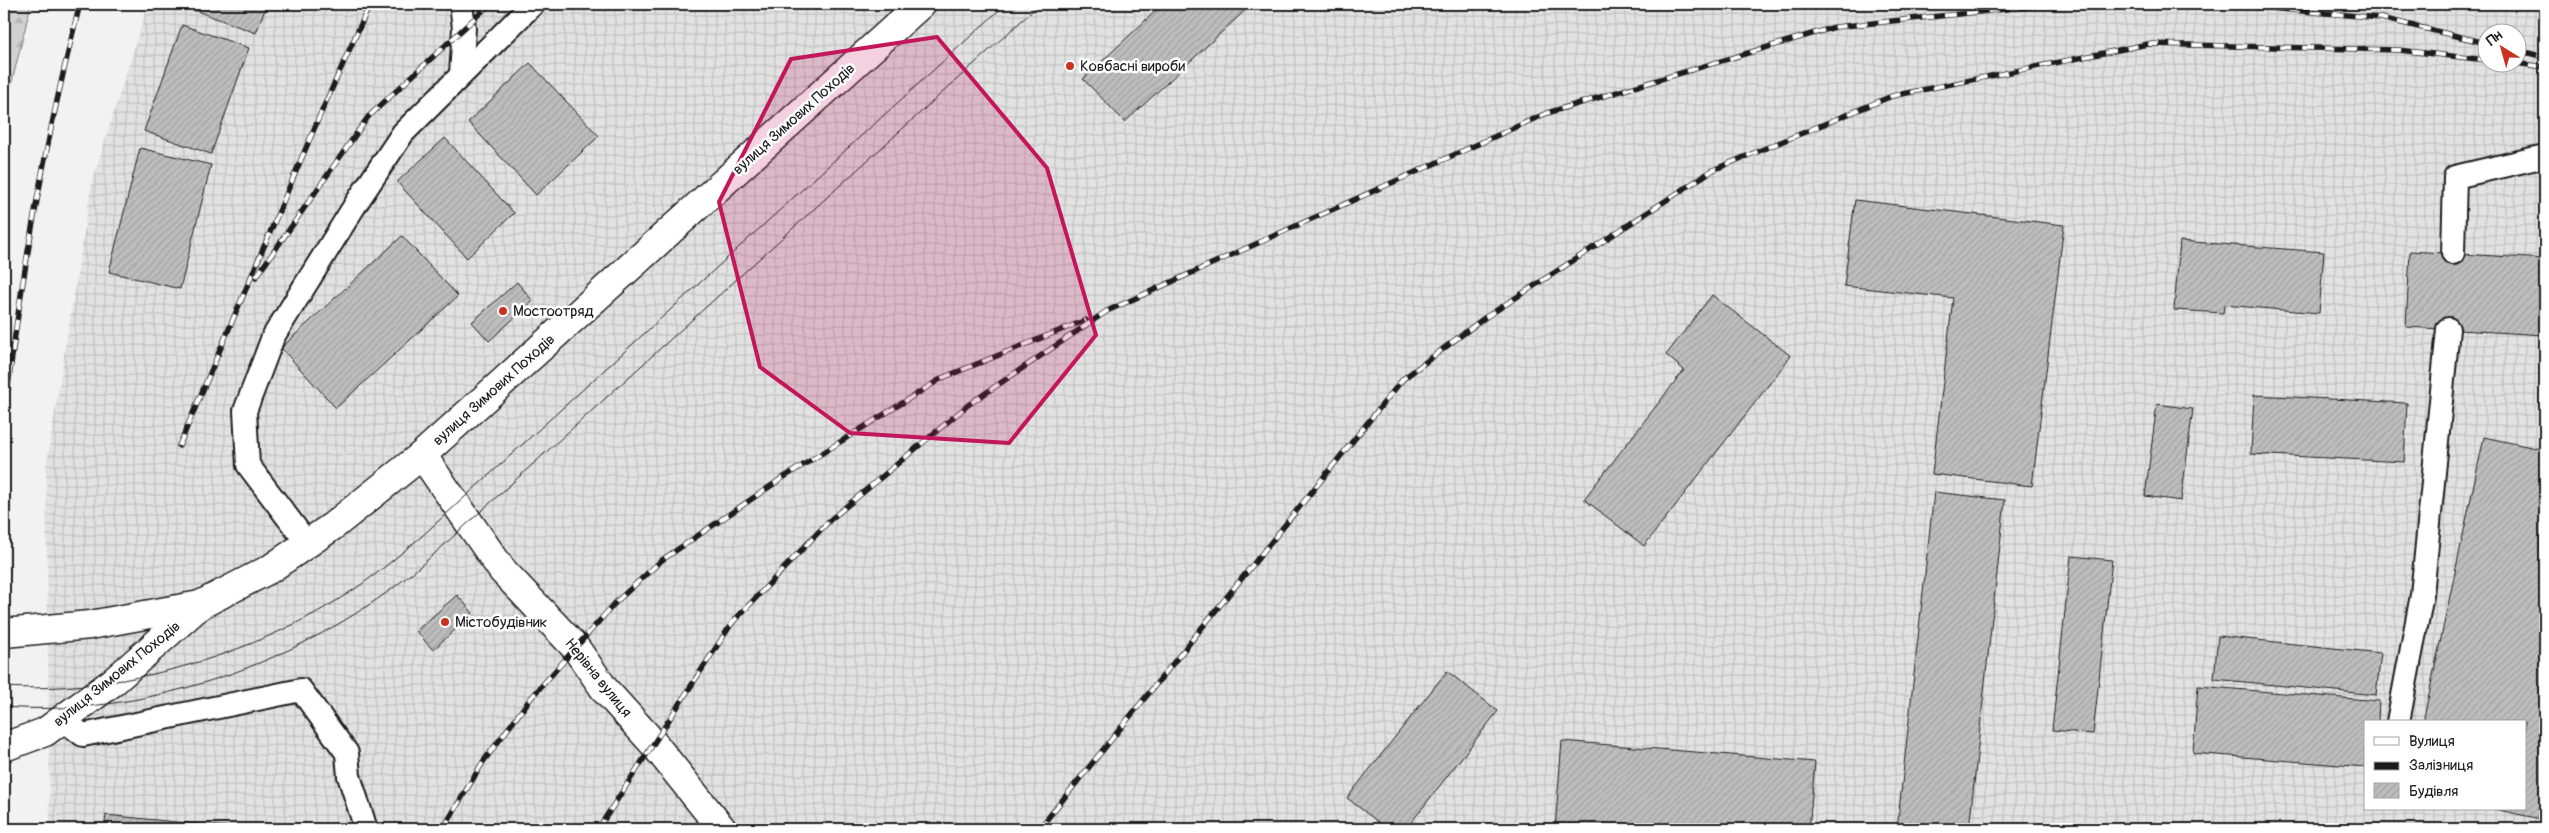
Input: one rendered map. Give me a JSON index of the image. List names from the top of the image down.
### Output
{
  "streets": {
    "main road": ["вулиця Зимових Походів", "Нерівна вулиця"]
  },
  "crossings": [
    ["вулиця Зимових Походів", "Нерівна вулиця"]
  ],
  "places": ["Ковбасні вироби", "Мостоотряд", "Містобудівник"],
  "legend": ["Вулиця", "Залізниця", "Будівля"],
  "north": "top left"
}
